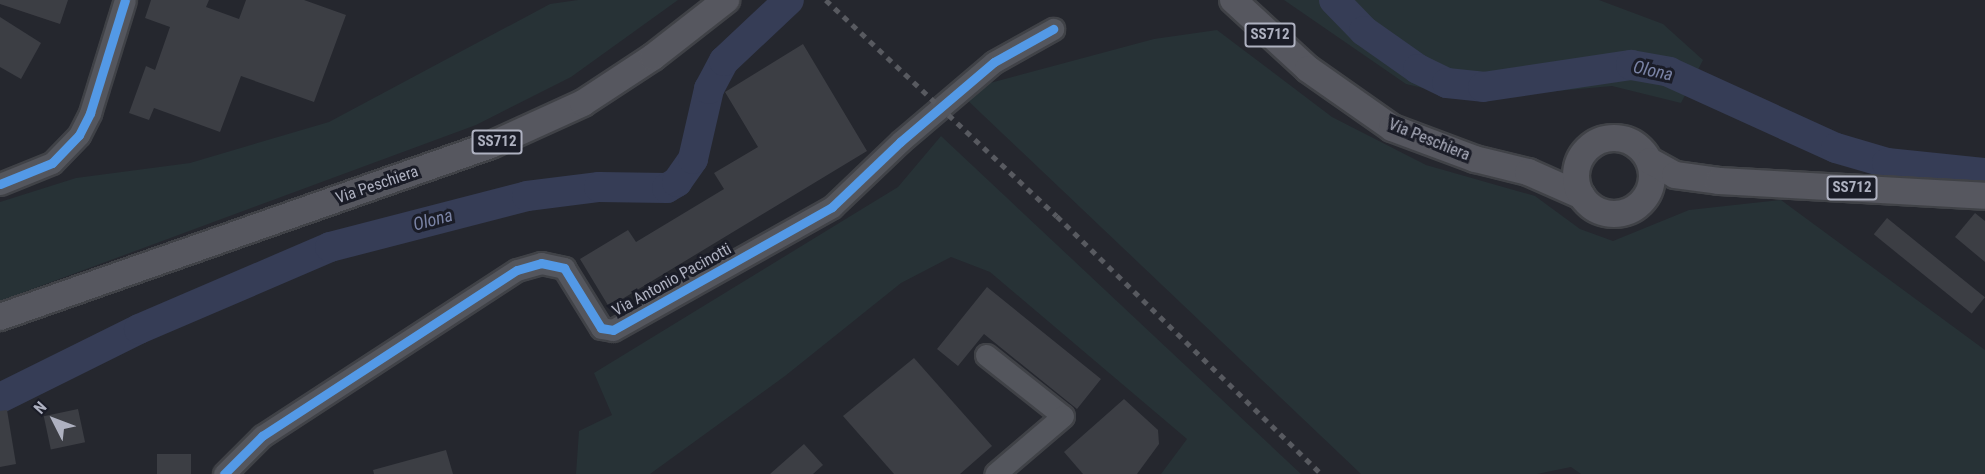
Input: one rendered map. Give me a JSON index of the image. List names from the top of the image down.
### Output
{
  "streets": {
    "main road": ["SS712", "Via Peschiera"],
    "street": ["Via Antonio Pacinotti"]
  },
  "water": ["Olona"],
  "north": "top left"
}
